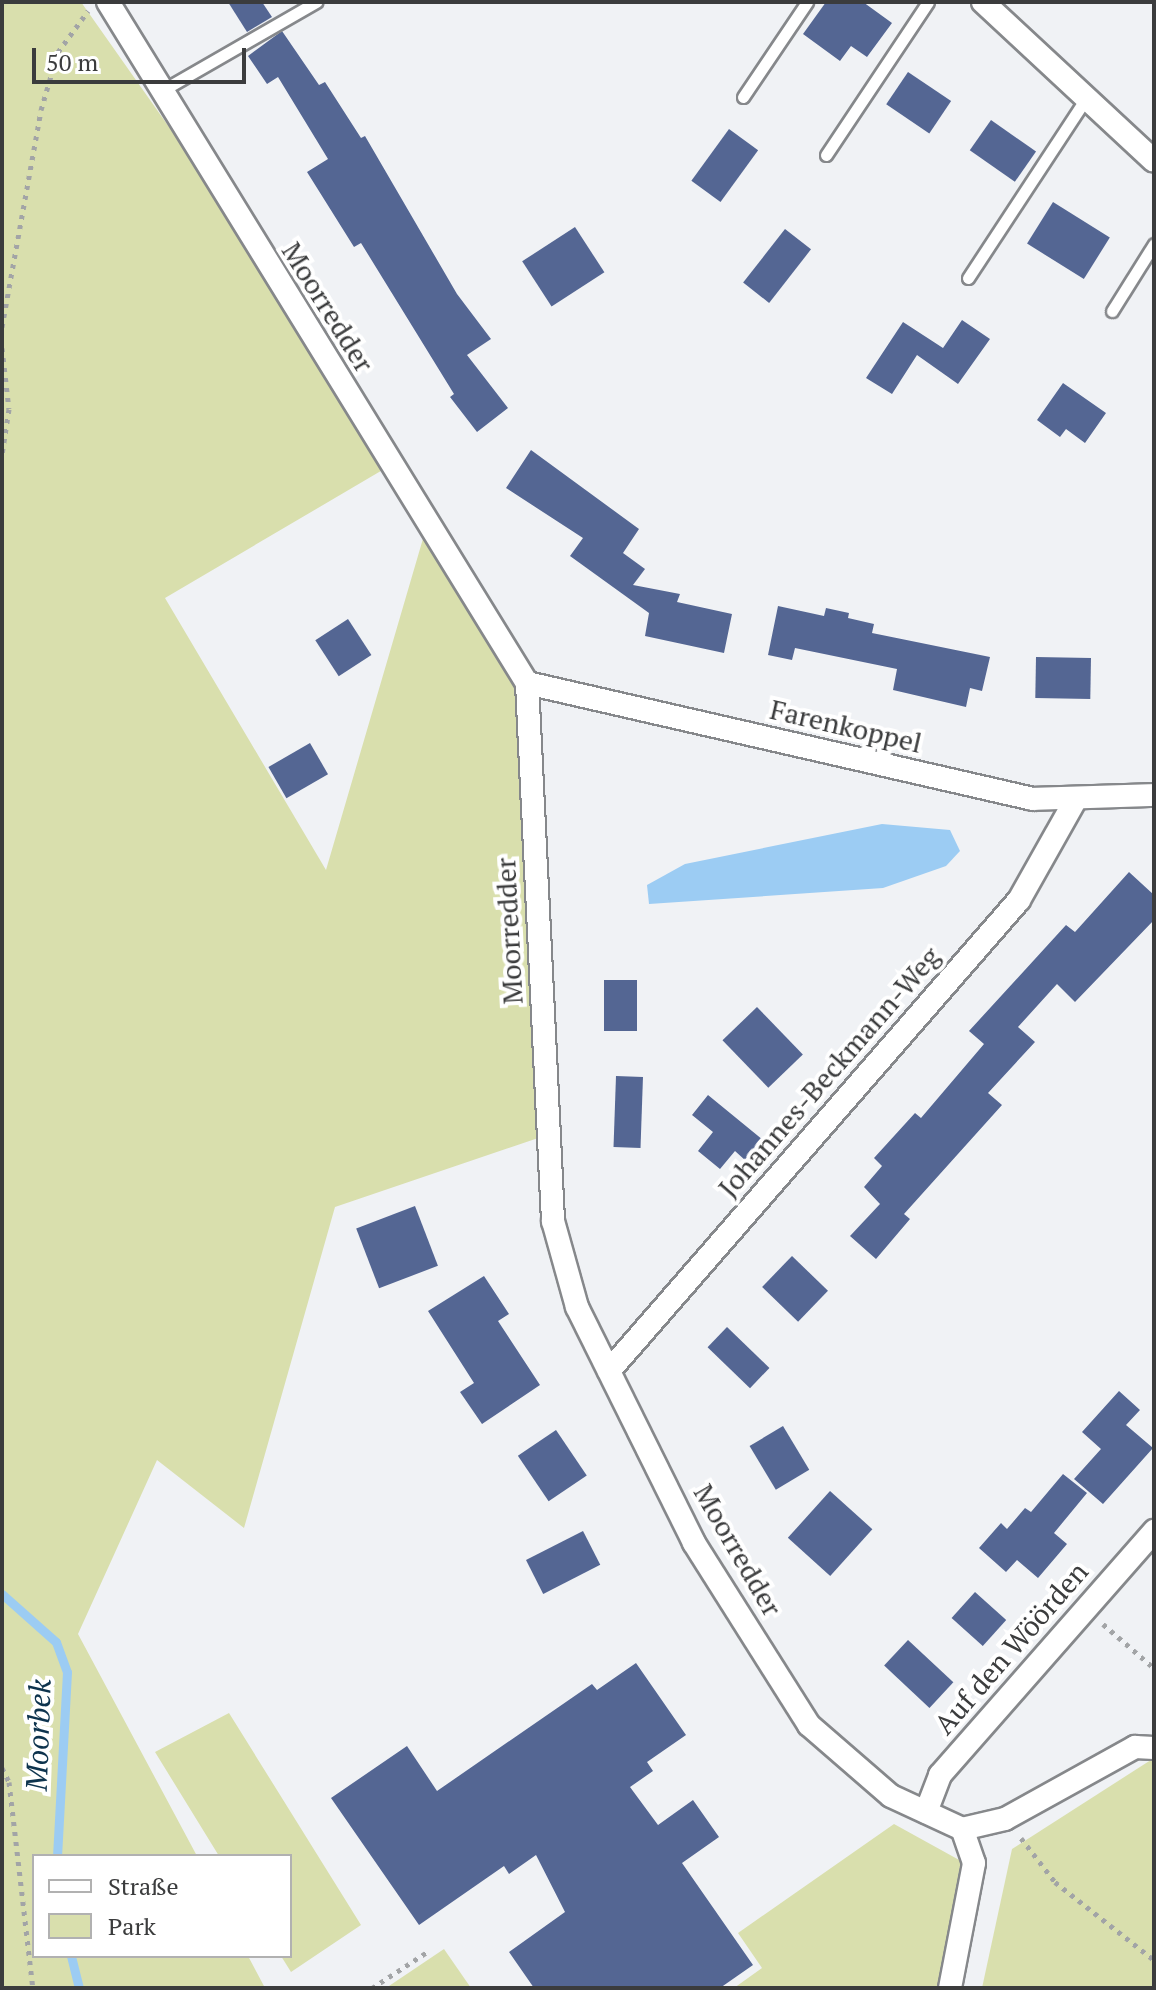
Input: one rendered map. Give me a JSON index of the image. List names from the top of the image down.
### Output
{
  "streets": {
    "street": [
      "Moorredder",
      "Farenkoppel",
      "Johannes-Beckmann-Weg",
      "Auf den Wöörden"
    ]
  },
  "crossings": [
    ["Moorredder", "Farenkoppel"],
    ["Moorredder", "Johannes-Beckmann-Weg"],
    ["Moorredder", "Auf den Wöörden"],
    ["Farenkoppel", "Johannes-Beckmann-Weg"]
  ],
  "water": ["Moorbek"],
  "legend": ["Straße", "Park"],
  "scale_bar": "50 m"
}
